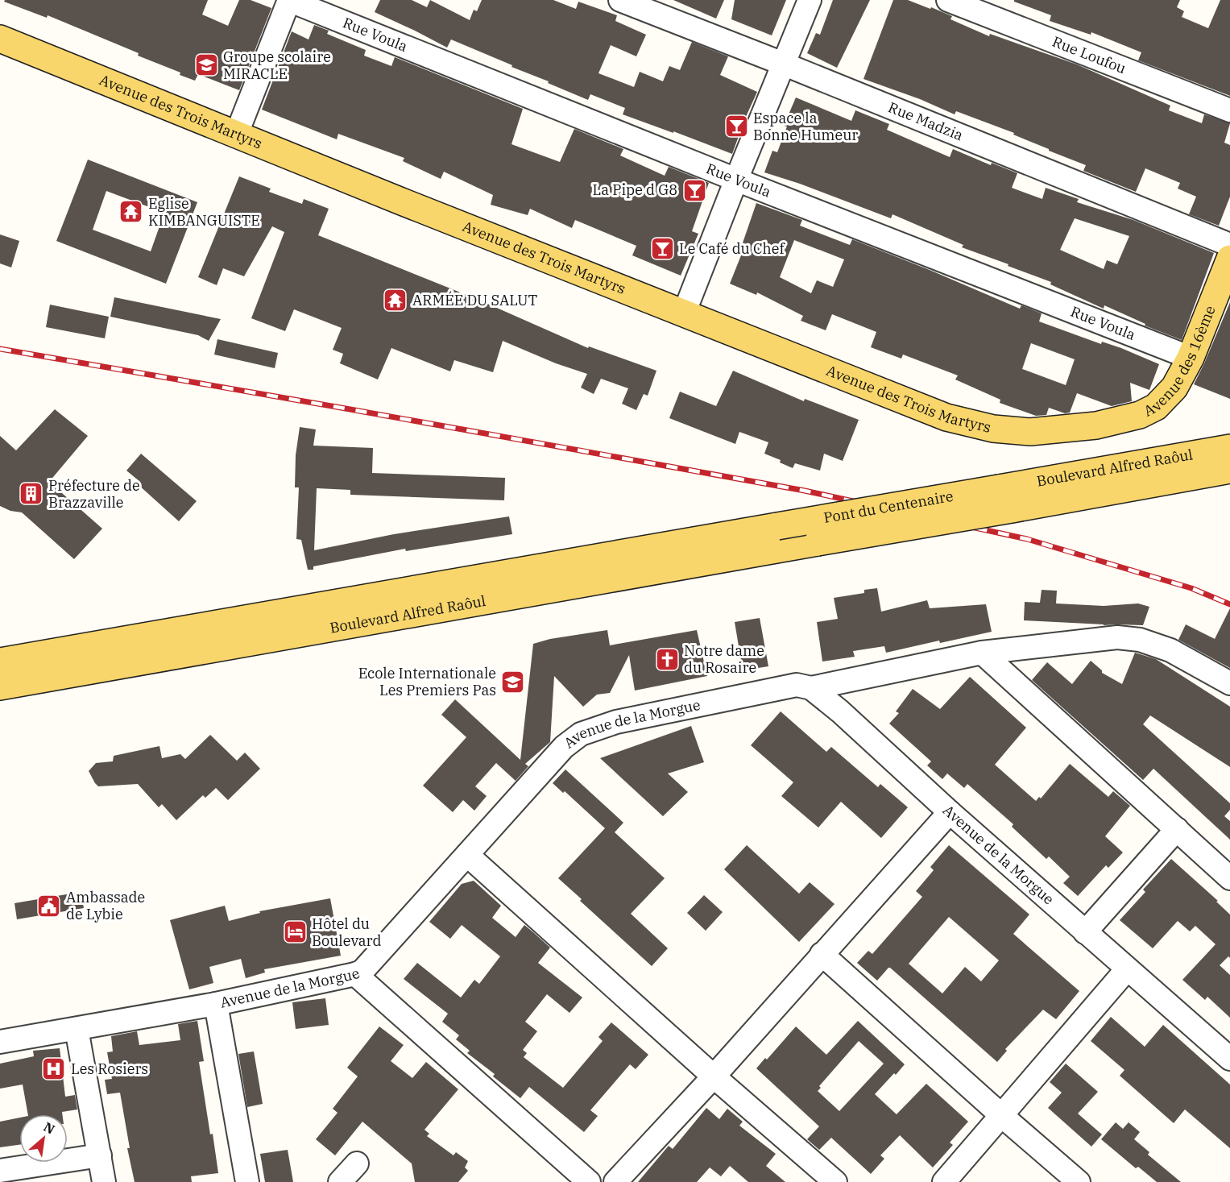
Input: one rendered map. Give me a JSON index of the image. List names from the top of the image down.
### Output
{
  "streets": {
    "main road": [
      "Avenue des Trois Martyrs",
      "Avenue des 16ème",
      "Boulevard Alfred Raôul",
      "Pont du Centenaire"
    ],
    "street": [
      "Rue Voula",
      "Rue Loufou",
      "Rue Madzia",
      "Avenue de la Morgue"
    ]
  },
  "crossings": [
    ["Rue Voula", "Avenue des 16ème"],
    ["Avenue des Trois Martyrs", "Avenue des 16ème"],
    ["Boulevard Alfred Raôul", "Pont du Centenaire"]
  ],
  "places": {
    "school or university": ["Groupe scolaire MIRACLE", "Ecole Internationale Les Premiers Pas"],
    "bar": ["Espace la Bonne Humeur", "La Pipe d G8", "Le Café du Chef"],
    "temple": ["Eglise KIMBANGUISTE", "ARMÉE DU SALUT"],
    "building": ["Préfecture de Brazzaville"],
    "church": ["Notre dame du Rosaire"],
    "public building": ["Ambassade de Lybie"],
    "hotel": ["Hôtel du Boulevard"],
    "hospital": ["Les Rosiers"]
  },
  "north": "top right"
}
